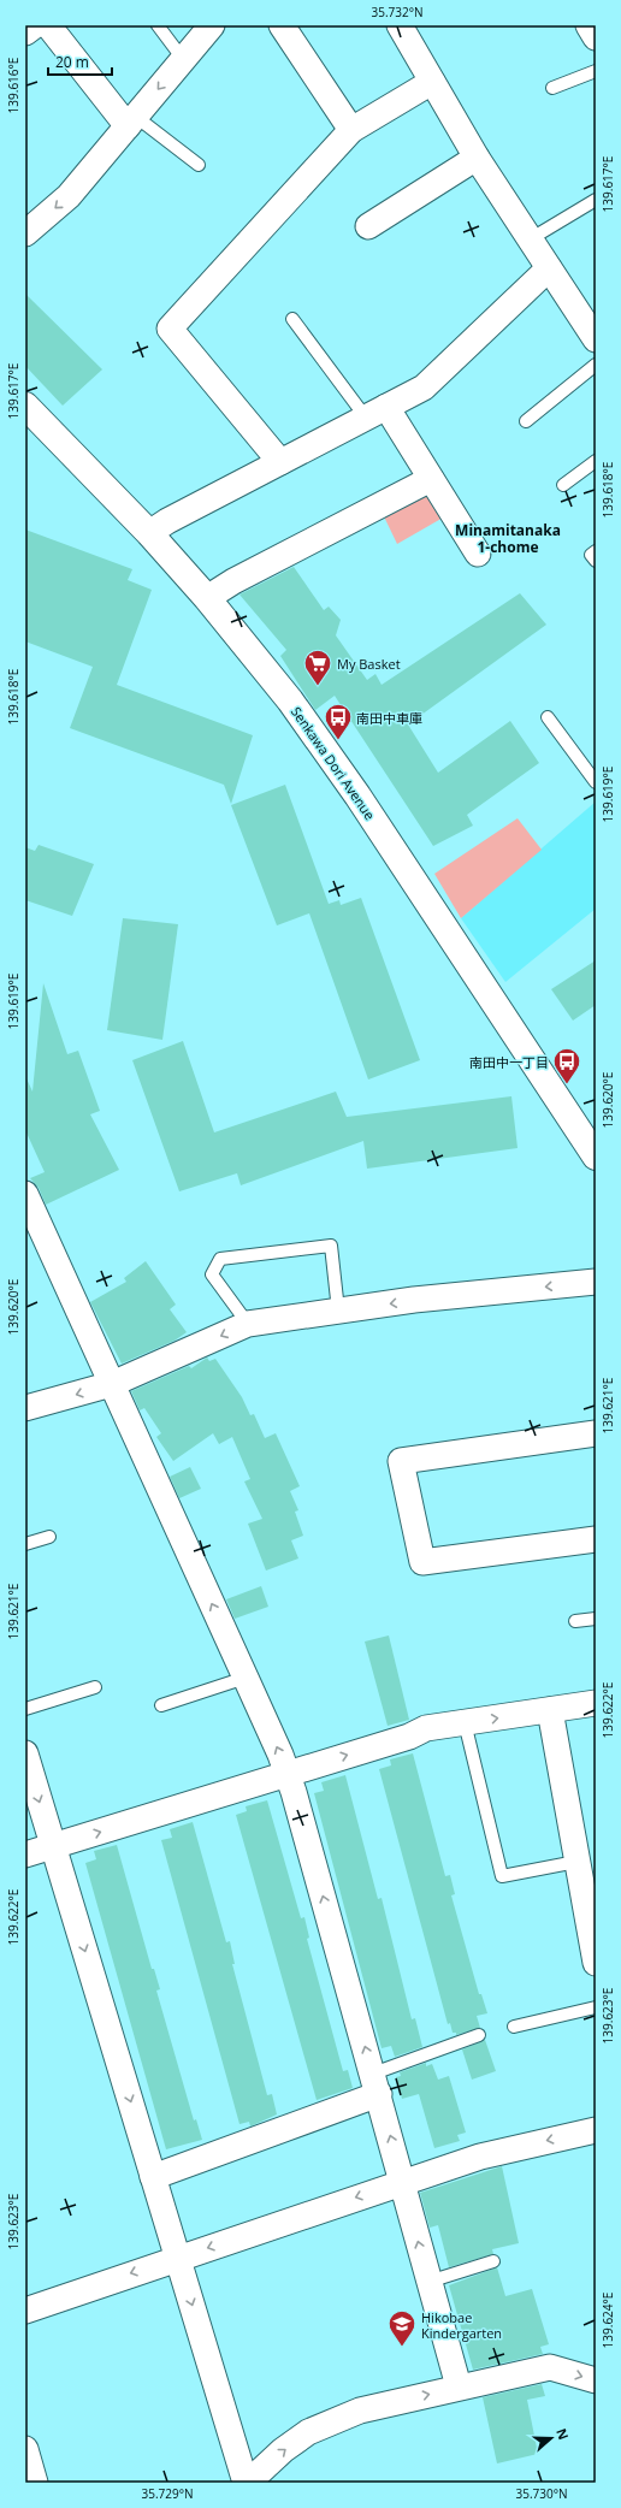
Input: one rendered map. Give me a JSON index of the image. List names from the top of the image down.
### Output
{
  "streets": {
    "main road": ["Senkawa Dori Avenue"]
  },
  "districts": ["Minamitanaka 1-chome"],
  "places": {
    "supermarket": ["My Basket"],
    "bus stop": ["南田中車庫", "南田中一丁目"],
    "school or university": ["Hikobae Kindergarten"]
  },
  "scale_bar": "20 m",
  "north": "right",
  "coordinates": [
    "35.732°N",
    "139.616°E",
    "139.617°E",
    "139.618°E",
    "139.619°E",
    "139.620°E",
    "139.621°E",
    "139.622°E",
    "139.623°E",
    "139.624°E",
    "35.729°N",
    "35.730°N"
  ]
}
